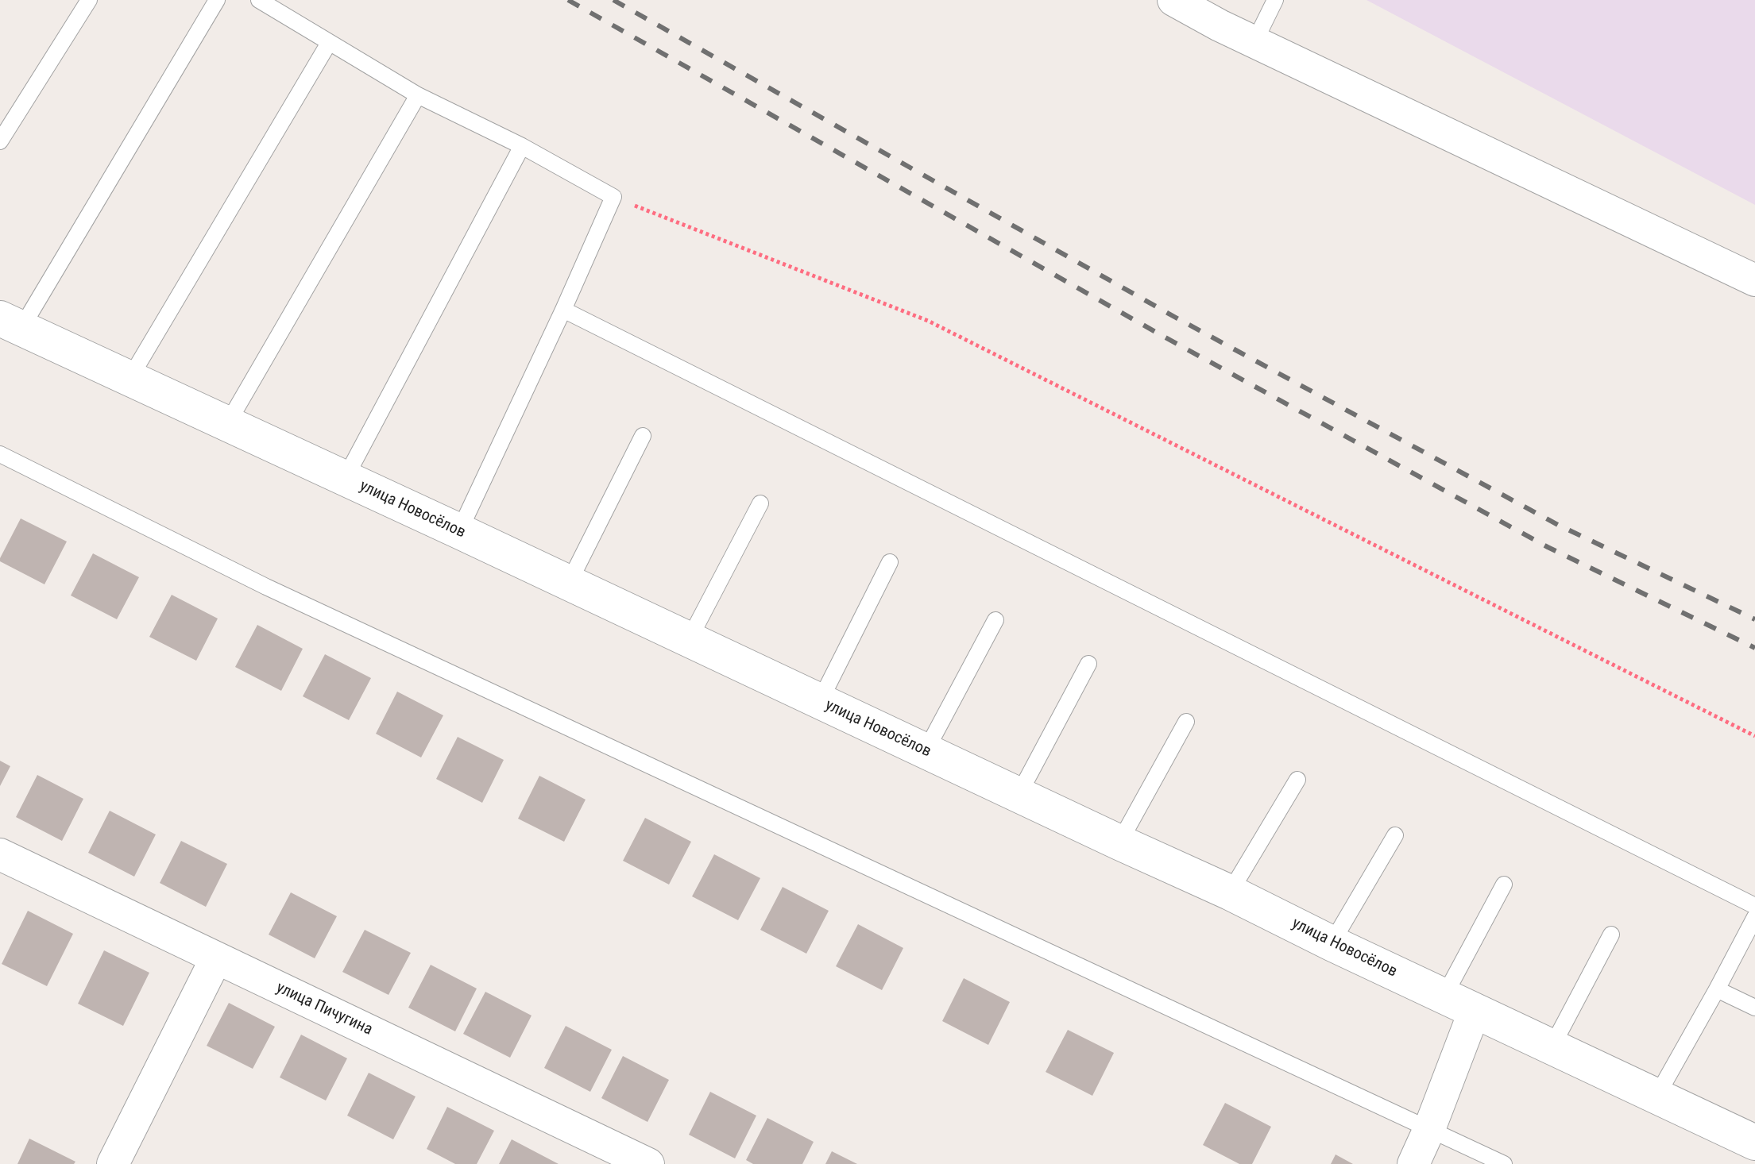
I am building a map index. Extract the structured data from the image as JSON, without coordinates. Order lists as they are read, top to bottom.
{
  "streets": {
    "street": ["улица Новосёлов", "улица Пичугина"]
  }
}
